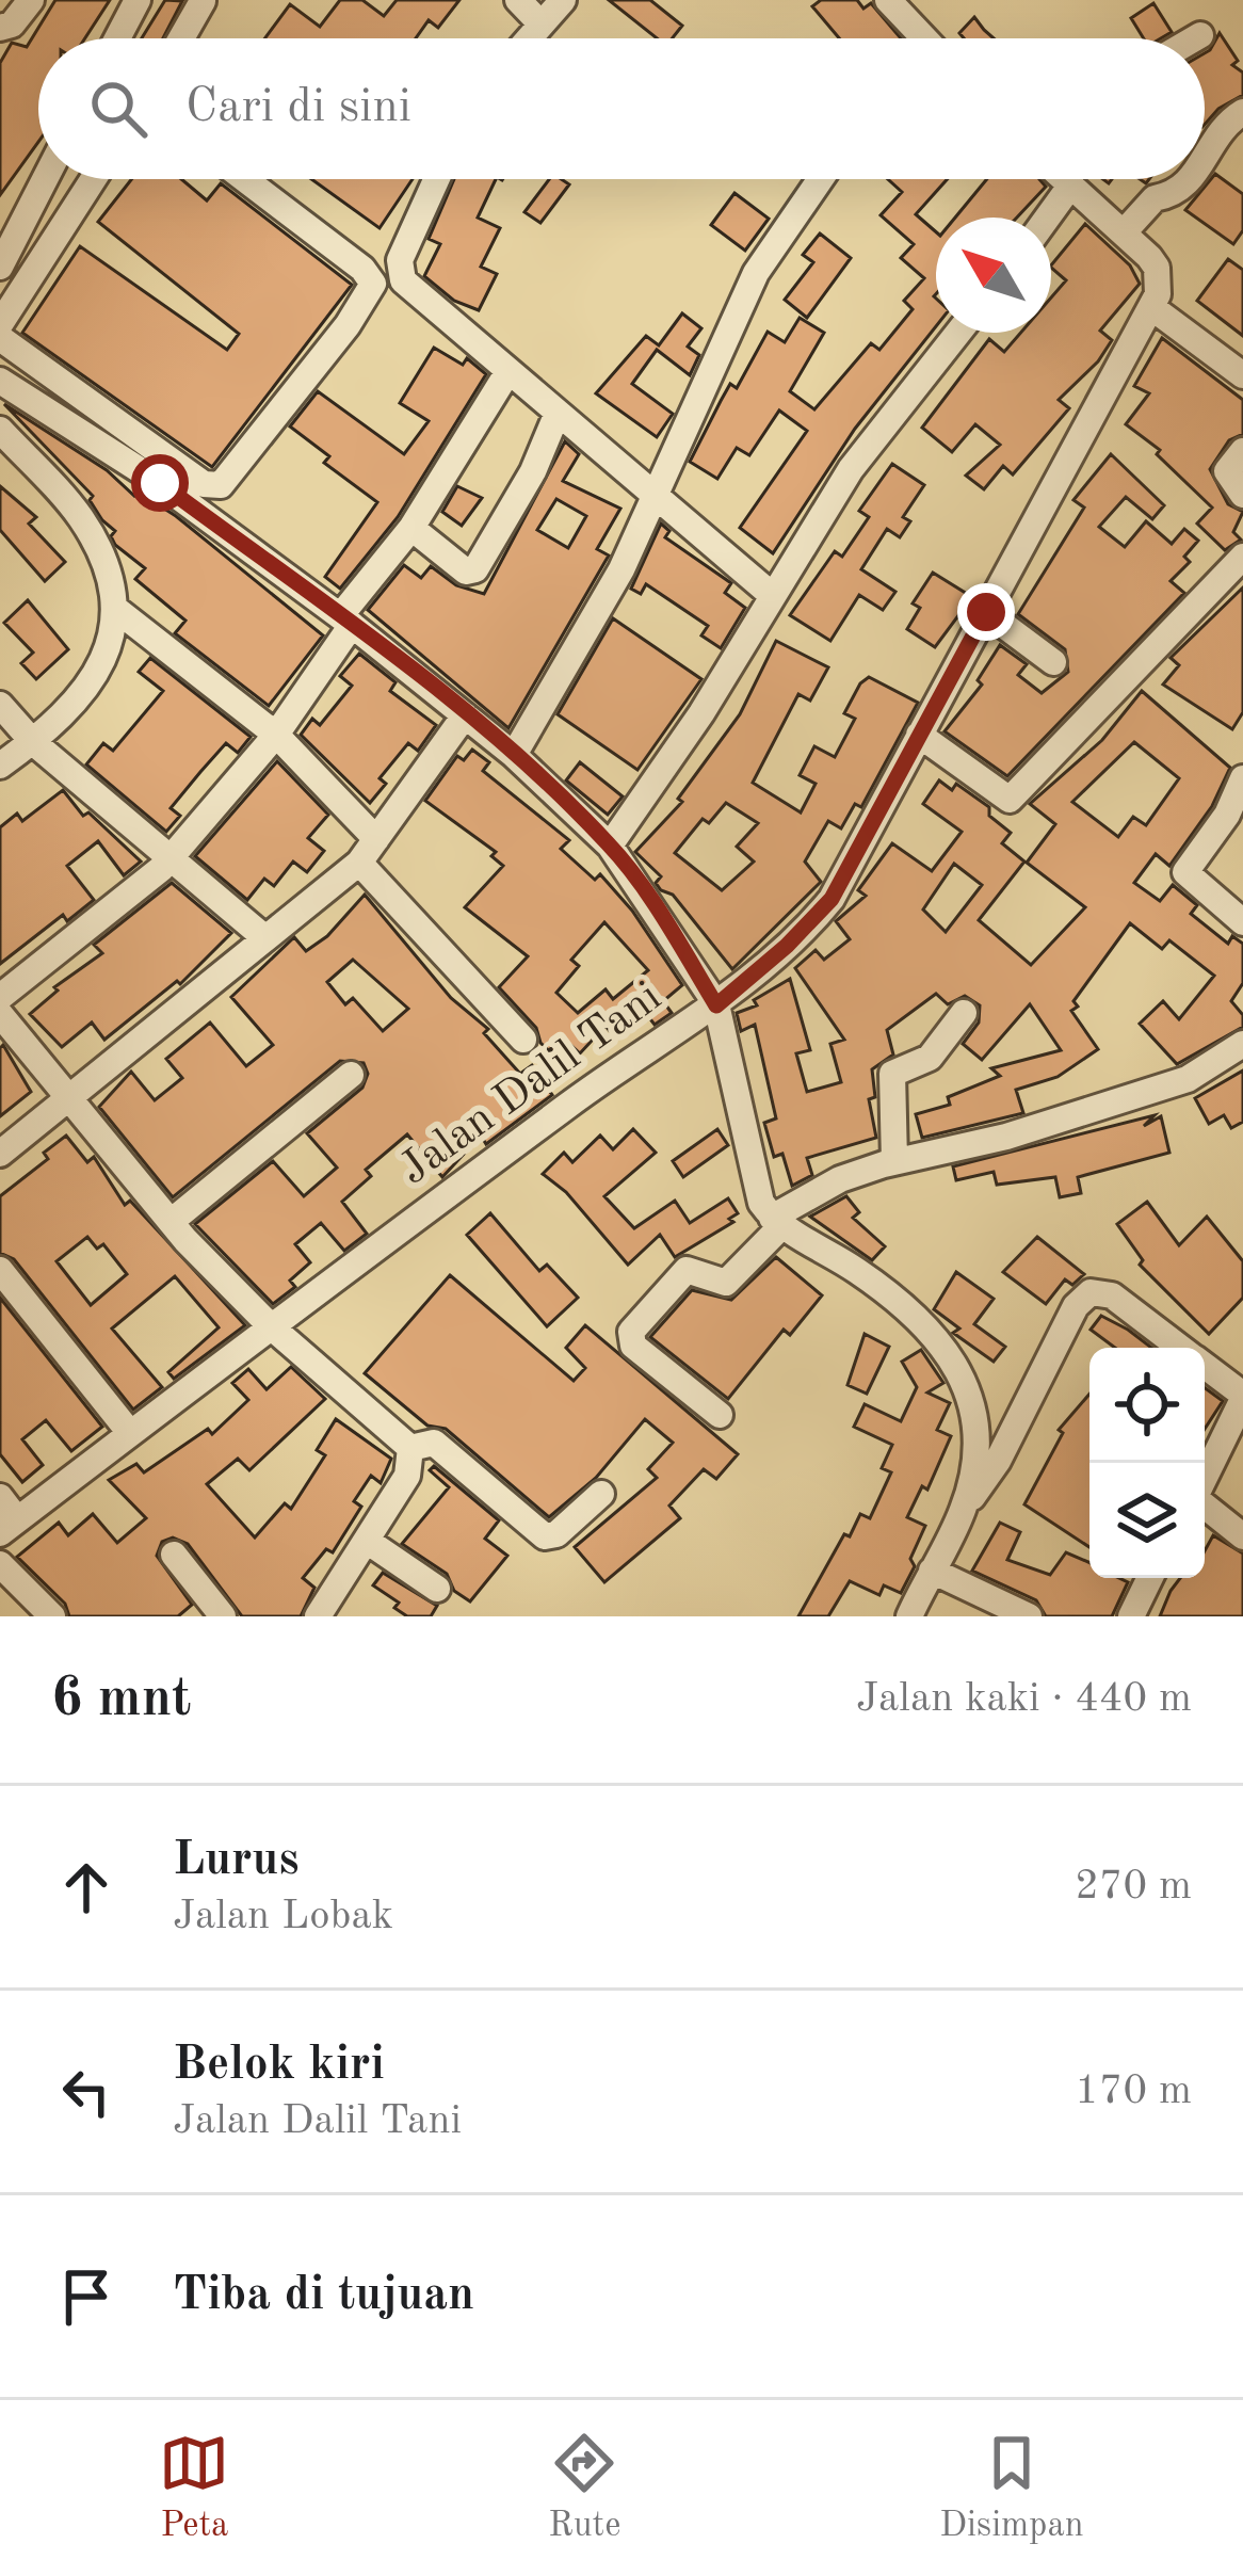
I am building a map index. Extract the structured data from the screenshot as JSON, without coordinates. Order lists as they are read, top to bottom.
{
  "streets": {
    "street": ["Jalan Dalil Tani"]
  },
  "north": "top left",
  "page": {
    "search": "Cari di sini",
    "heading": ["6 mnt", "Jalan kaki · 440 m"],
    "list": [
      ["Lurus", "Jalan Lobak", "270 m"],
      ["Belok kiri", "Jalan Dalil Tani", "170 m"],
      "Tiba di tujuan"
    ],
    "nav": ["Peta", "Rute", "Disimpan"]
  }
}
